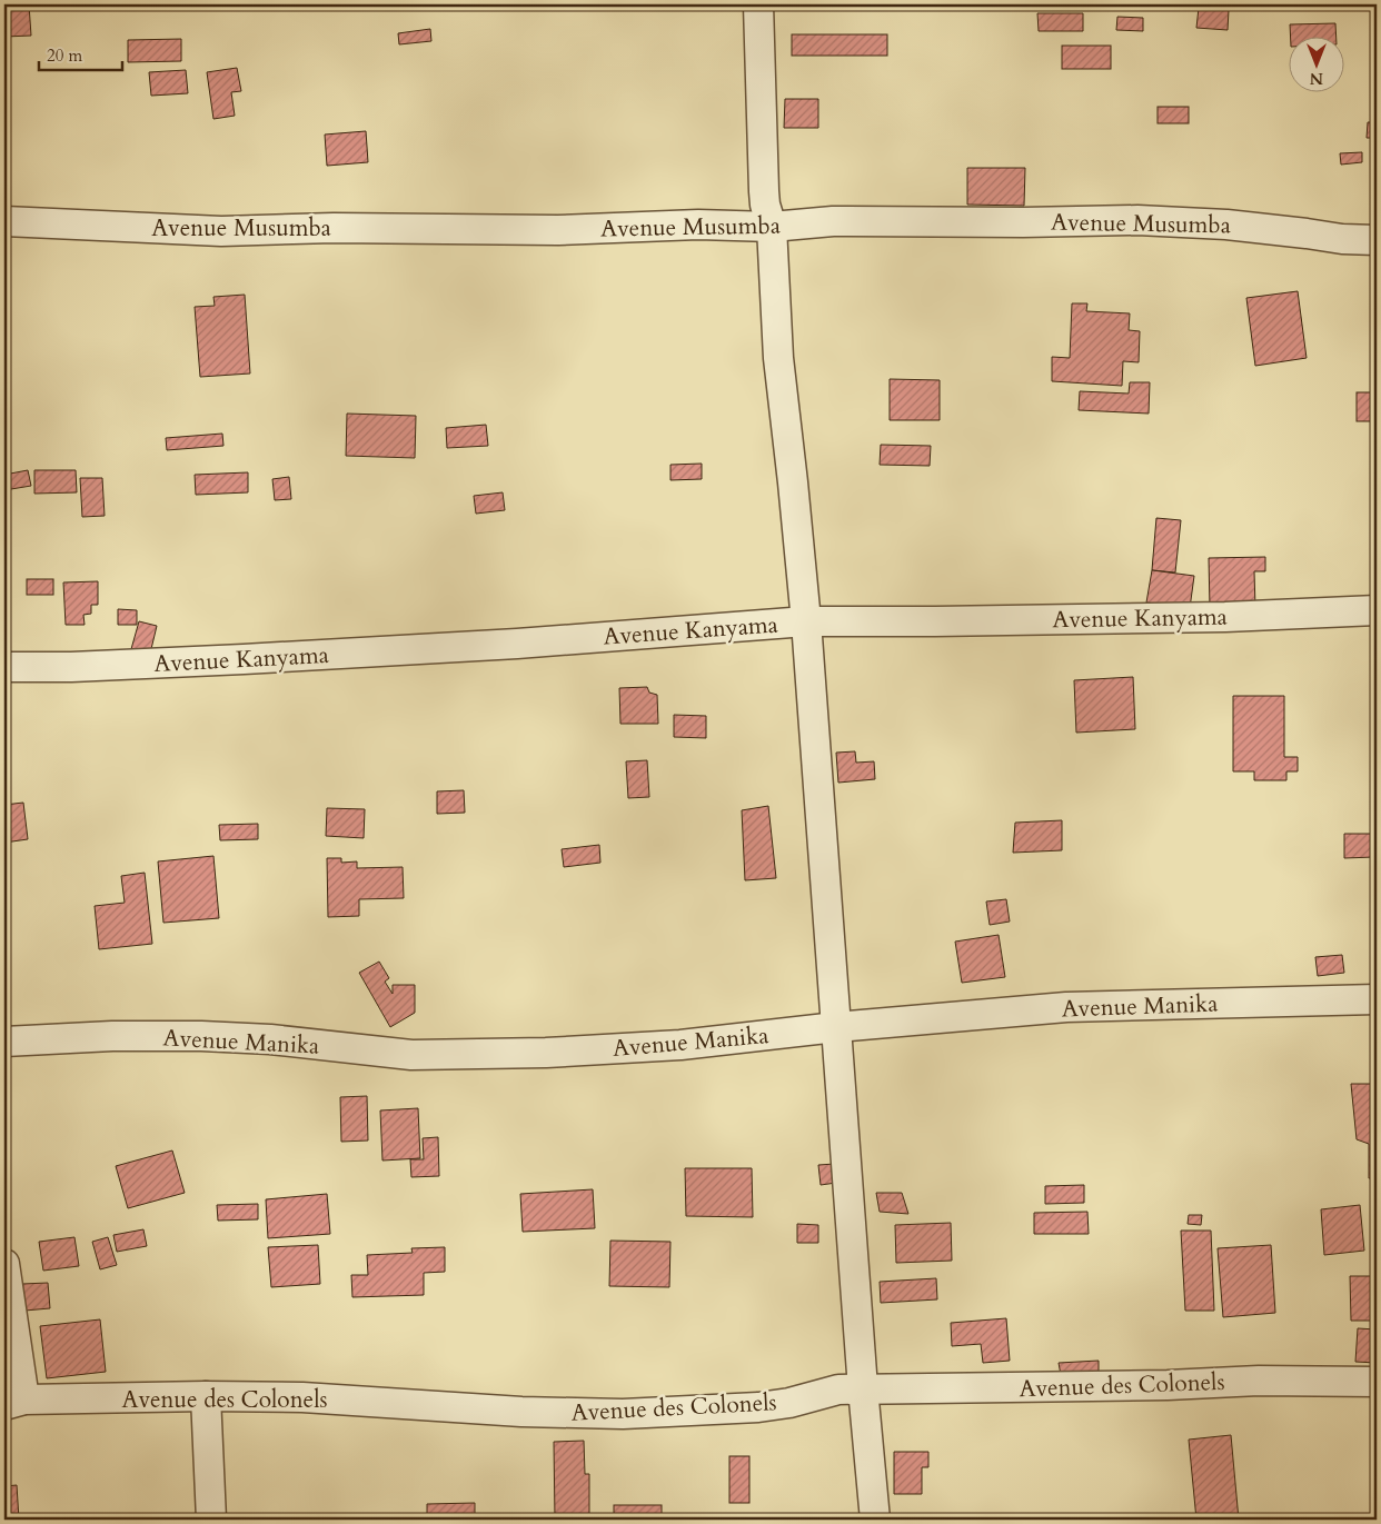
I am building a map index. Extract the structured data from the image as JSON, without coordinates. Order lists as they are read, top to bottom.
{
  "streets": {
    "street": [
      "Avenue Musumba",
      "Avenue Kanyama",
      "Avenue Manika",
      "Avenue des Colonels"
    ]
  },
  "scale_bar": "20 m",
  "north": "bottom"
}
